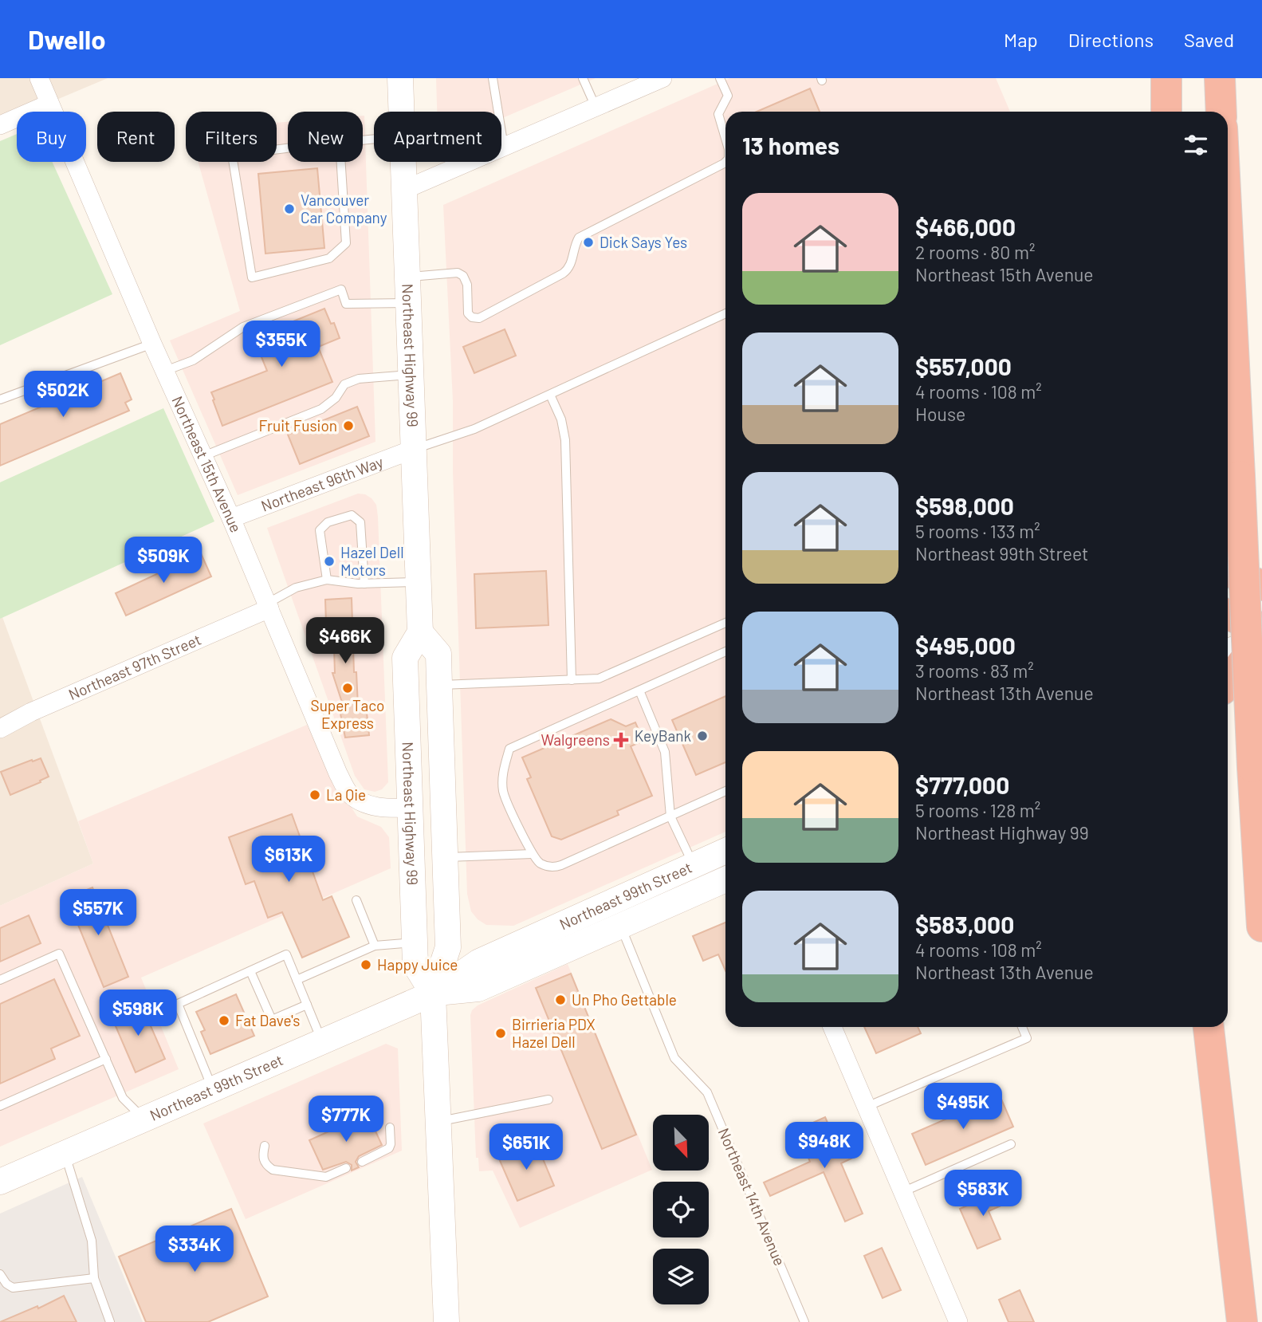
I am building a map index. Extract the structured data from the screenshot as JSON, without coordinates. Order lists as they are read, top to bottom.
{
  "streets": {
    "main road": ["Northeast Highway 99", "Northeast 99th Street"],
    "street": ["Northeast 15th Avenue", "Northeast 96th Way", "Northeast 97th Street"],
    "lane": ["Northeast 14th Avenue"]
  },
  "crossings": [
    ["Northeast Highway 99", "Northeast 15th Avenue"],
    ["Northeast Highway 99", "Northeast 96th Way"],
    ["Northeast Highway 99", "Northeast 99th Street"],
    ["Northeast 15th Avenue", "Northeast 96th Way"],
    ["Northeast 15th Avenue", "Northeast 97th Street"],
    ["Northeast 99th Street", "Northeast 14th Avenue"]
  ],
  "places": {
    "other": [
      "Vancouver Car Company",
      "Dick Says Yes",
      "Fruit Fusion",
      "Hazel Dell Motors",
      "Super Taco Express",
      "KeyBank",
      "La Qie",
      "Happy Juice",
      "Un Pho Gettable",
      "Fat Dave's",
      "Birrieria PDX Hazel Dell"
    ],
    "health": ["Walgreens"]
  },
  "north": "bottom right",
  "page": {
    "header": "Dwello",
    "nav": ["Map", "Directions", "Saved"],
    "chip": [
      "Buy",
      "Rent",
      "Filters",
      "New",
      "Apartment"
    ],
    "heading": "13 homes",
    "list": [
      {
        "name": "$466,000",
        "note": "2 rooms · 80 m² · Northeast 15th Avenue"
      },
      {
        "name": "$557,000",
        "note": "4 rooms · 108 m² · House"
      },
      {
        "name": "$598,000",
        "note": "5 rooms · 133 m² · Northeast 99th Street"
      },
      {
        "name": "$495,000",
        "note": "3 rooms · 83 m² · Northeast 13th Avenue"
      },
      {
        "name": "$777,000",
        "note": "5 rooms · 128 m² · Northeast Highway 99"
      },
      {
        "name": "$583,000",
        "note": "4 rooms · 108 m² · Northeast 13th Avenue"
      }
    ],
    "price": [
      "$355K",
      "$502K",
      "$509K",
      "$466K",
      "$613K",
      "$557K",
      "$598K",
      "$495K",
      "$777K",
      "$948K",
      "$651K",
      "$583K",
      "$334K"
    ]
  }
}
